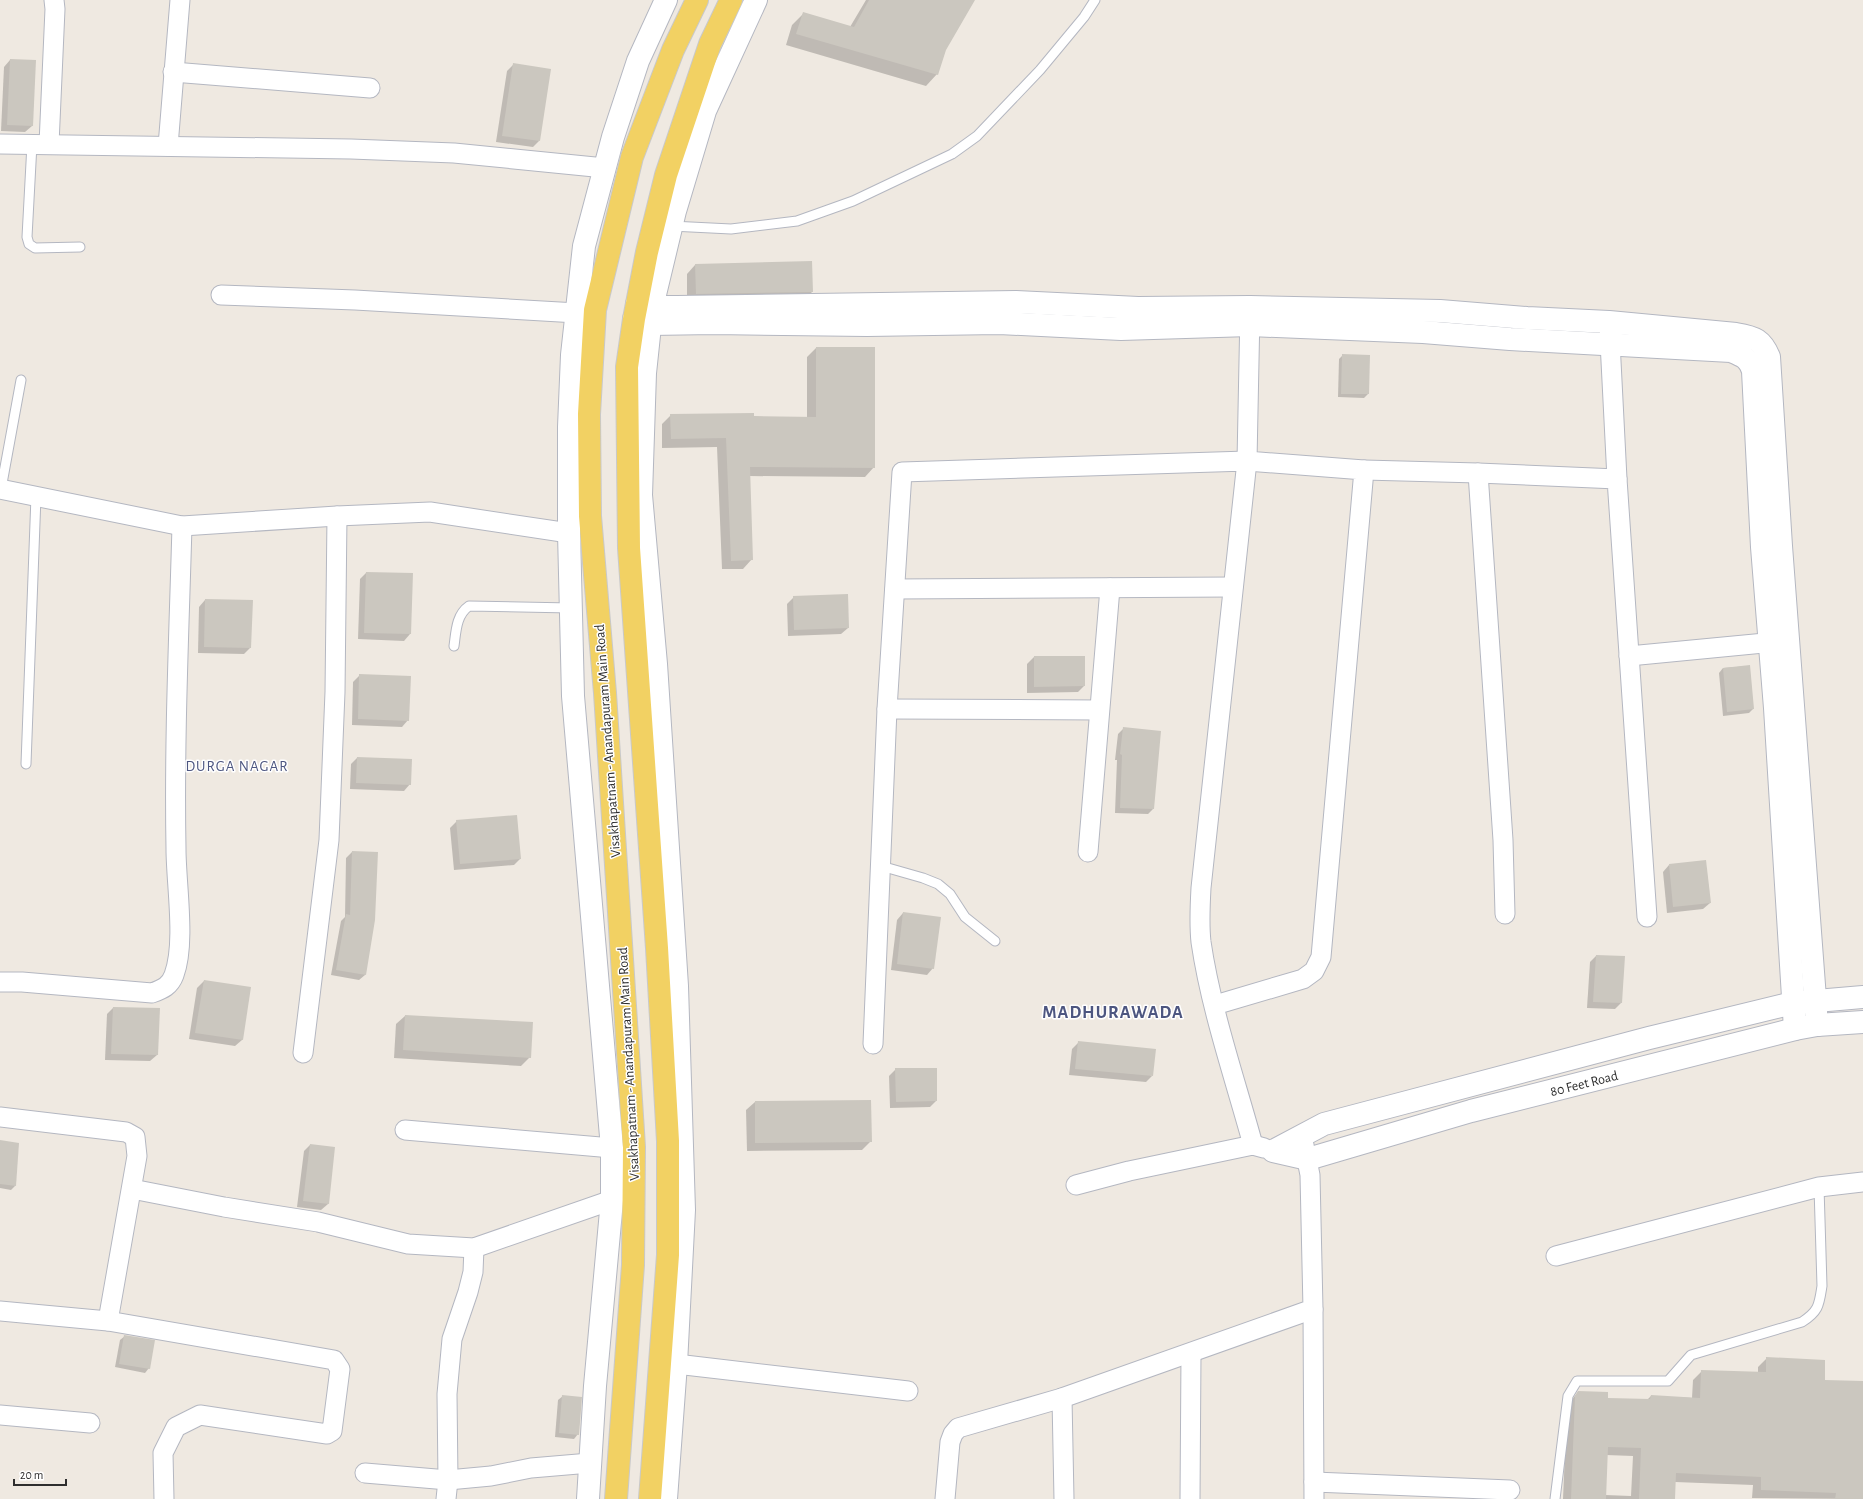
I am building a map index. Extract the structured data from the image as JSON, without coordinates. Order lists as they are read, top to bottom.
{
  "streets": {
    "main road": ["Visakhapatnam - Anandapuram Main Road"],
    "street": ["80 Feet Road"]
  },
  "districts": ["DURGA NAGAR", "MADHURAWADA"],
  "scale_bar": "20 m"
}
